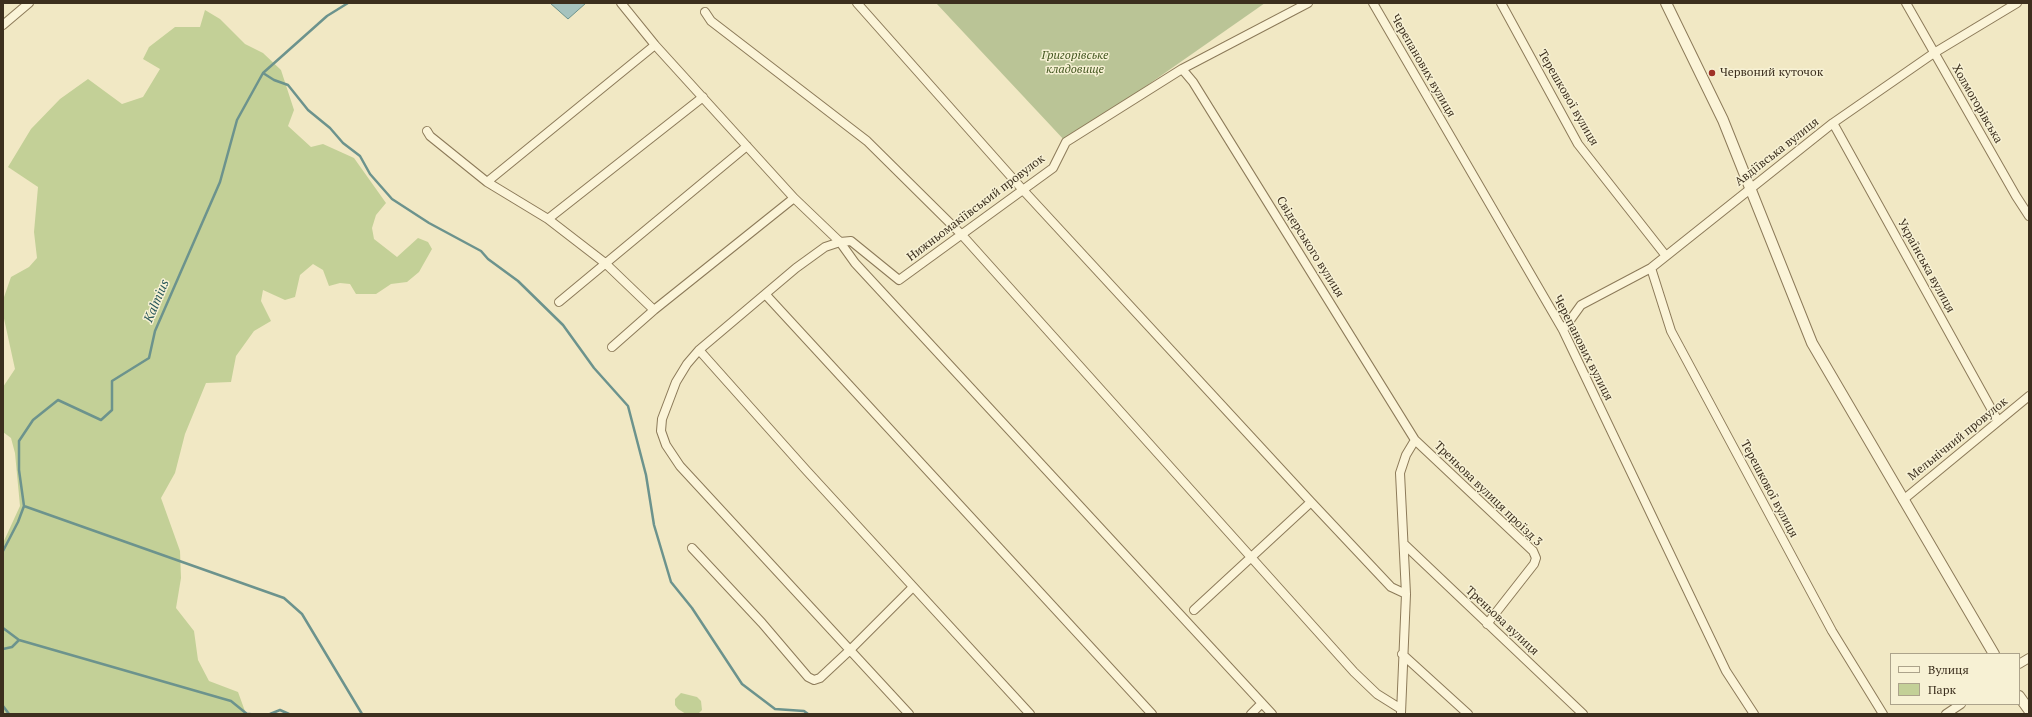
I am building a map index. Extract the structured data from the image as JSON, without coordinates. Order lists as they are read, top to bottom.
{
  "streets": {
    "street": [
      "Черепанових вулиця",
      "Терешкової вулиця",
      "Холмогорівська",
      "Авдіївська вулиця",
      "Нижньомакіївський провулок",
      "Свiдерського вулиця",
      "Українська вулиця",
      "Мельнiчний провулок",
      "Треньова вулиця проїзд 3",
      "Треньова вулиця"
    ]
  },
  "crossings": [
    ["Черепанових вулиця", "Авдіївська вулиця"],
    ["Терешкової вулиця", "Авдіївська вулиця"],
    ["Холмогорівська", "Авдіївська вулиця"],
    ["Авдіївська вулиця", "Українська вулиця"],
    ["Нижньомакіївський провулок", "Свiдерського вулиця"],
    ["Свiдерського вулиця", "Треньова вулиця проїзд 3"],
    ["Українська вулиця", "Мельнiчний провулок"],
    ["Треньова вулиця проїзд 3", "Треньова вулиця"]
  ],
  "water": ["Kalmius"],
  "parks": ["Григорівське кладовище"],
  "places": ["Червоний куточок"],
  "legend": ["Вулиця", "Парк"]
}
